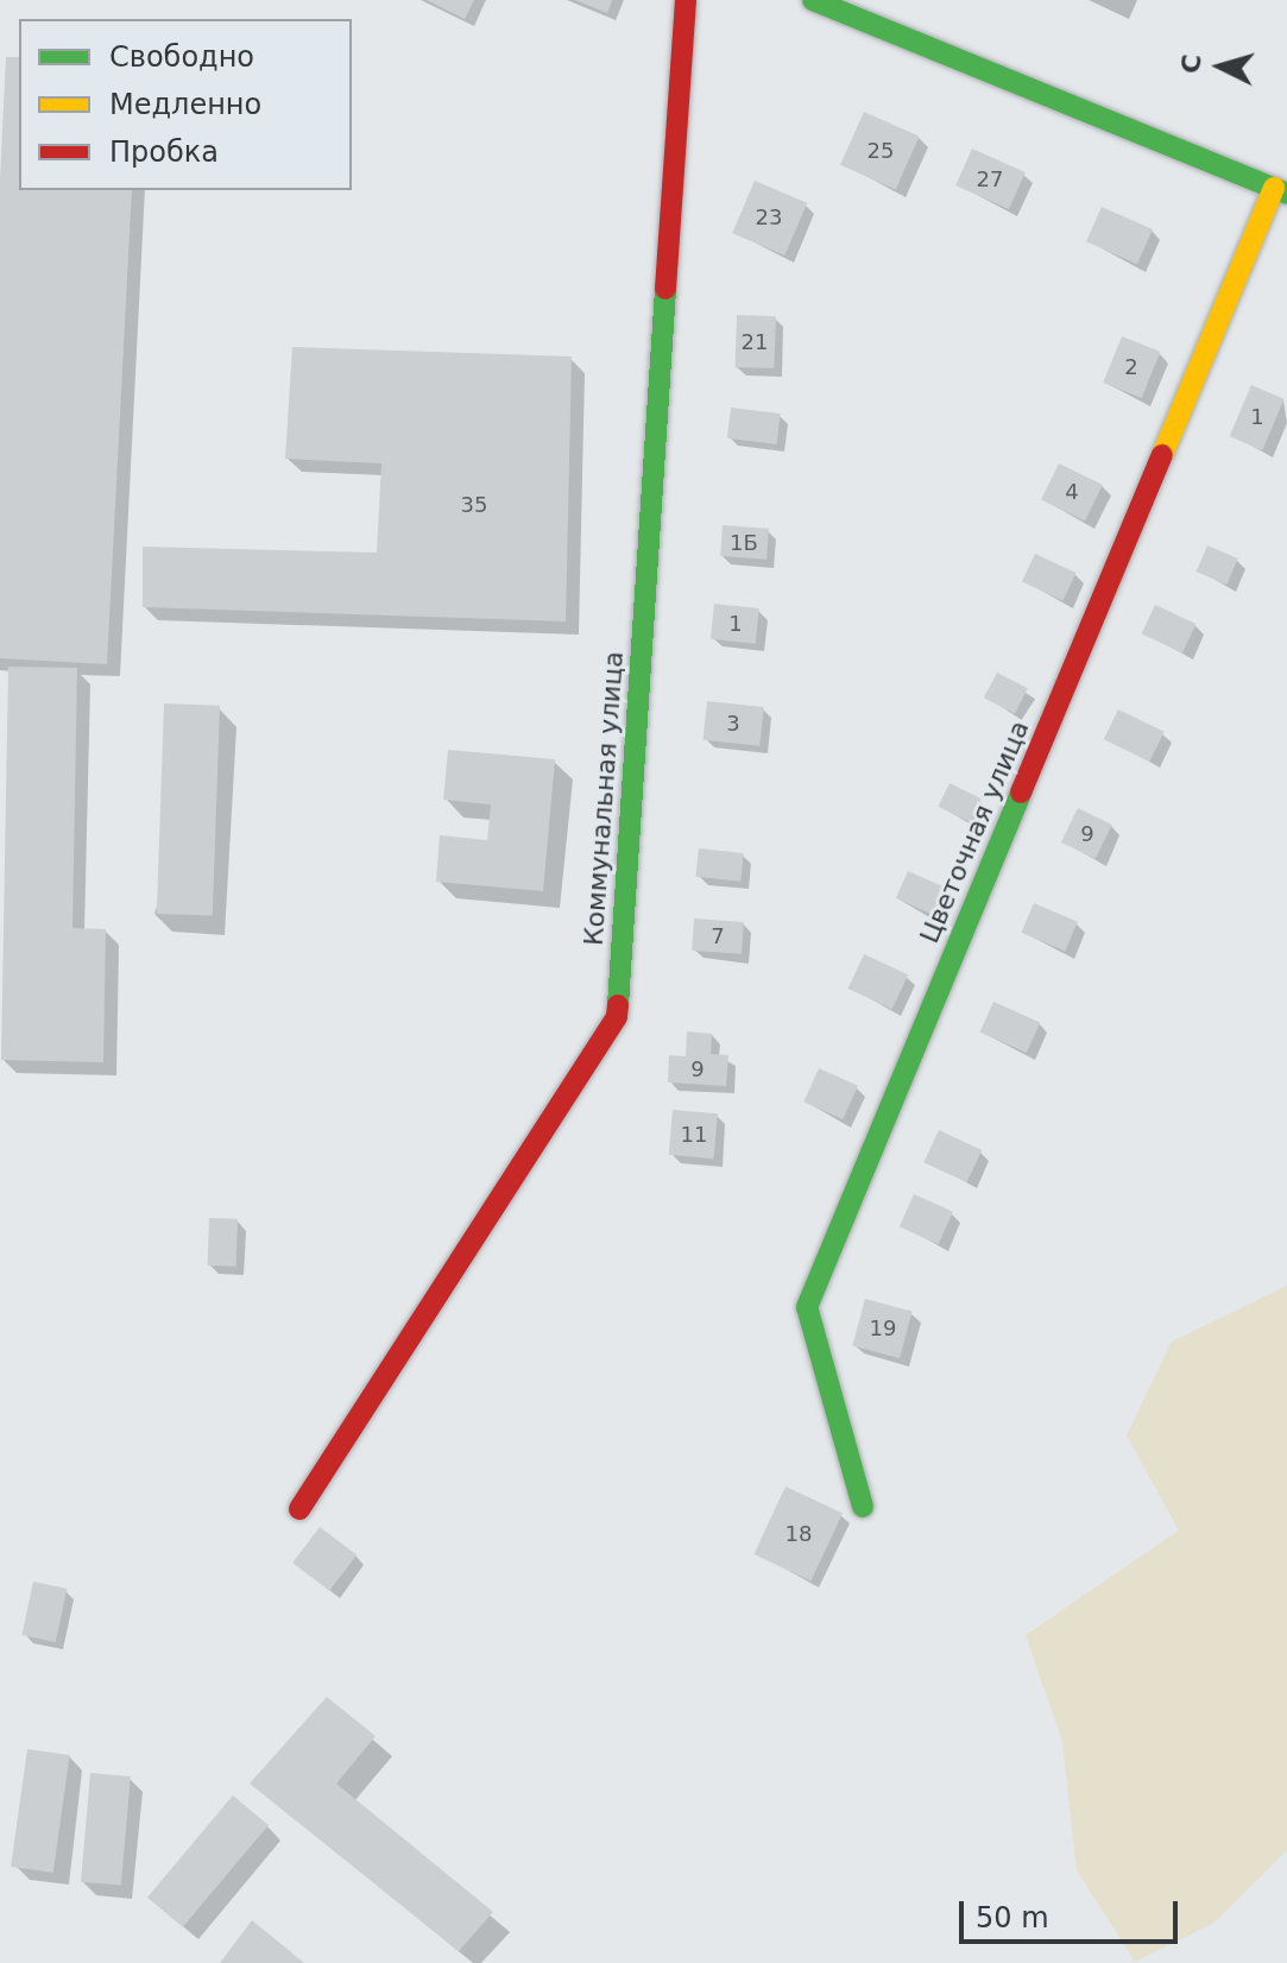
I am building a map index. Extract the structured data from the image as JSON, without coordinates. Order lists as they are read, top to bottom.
{
  "streets": {
    "street": ["Коммунальная улица", "Цветочная улица"]
  },
  "house_numbers": [
    "25",
    "27",
    "23",
    "21",
    "2",
    "1",
    "4",
    "35",
    "1Б",
    "1",
    "3",
    "9",
    "7",
    "9",
    "11",
    "19",
    "18"
  ],
  "legend": ["Свободно", "Медленно", "Пробка"],
  "scale_bar": "50 m",
  "north": "left"
}
